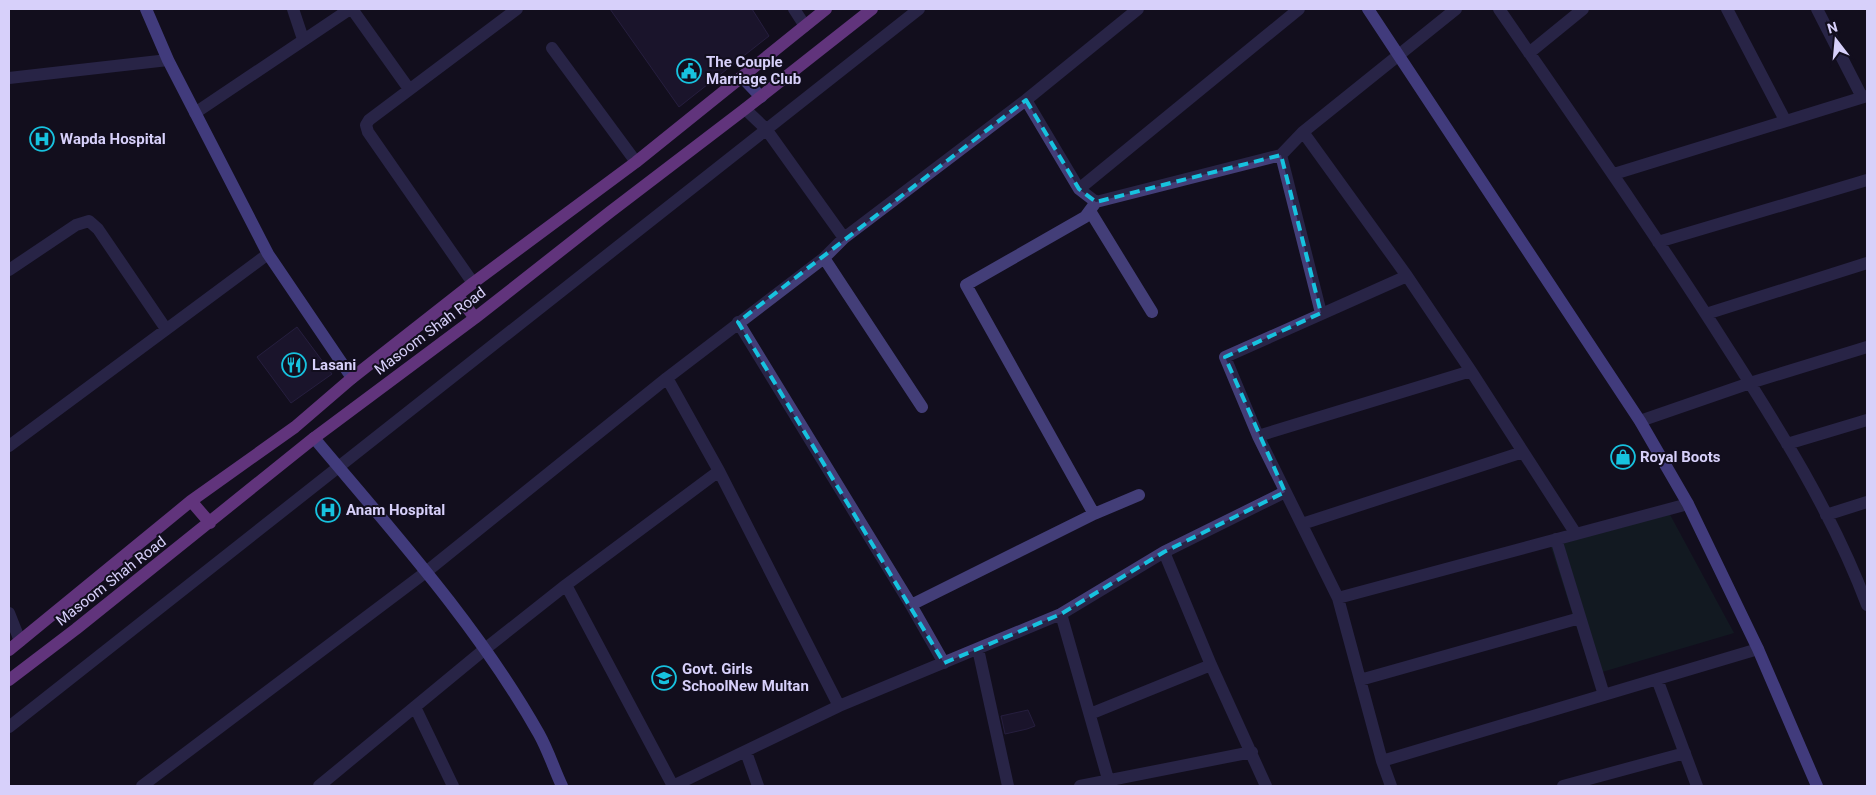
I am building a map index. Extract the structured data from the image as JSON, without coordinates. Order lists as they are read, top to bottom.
{
  "streets": {
    "main road": ["Masoom Shah Road"]
  },
  "places": {
    "public building": ["The Couple Marriage Club"],
    "hospital": ["Wapda Hospital", "Anam Hospital"],
    "restaurant": ["Lasani"],
    "shop": ["Royal Boots"],
    "school or university": ["Govt. Girls SchoolNew Multan"]
  },
  "north": "top"
}
